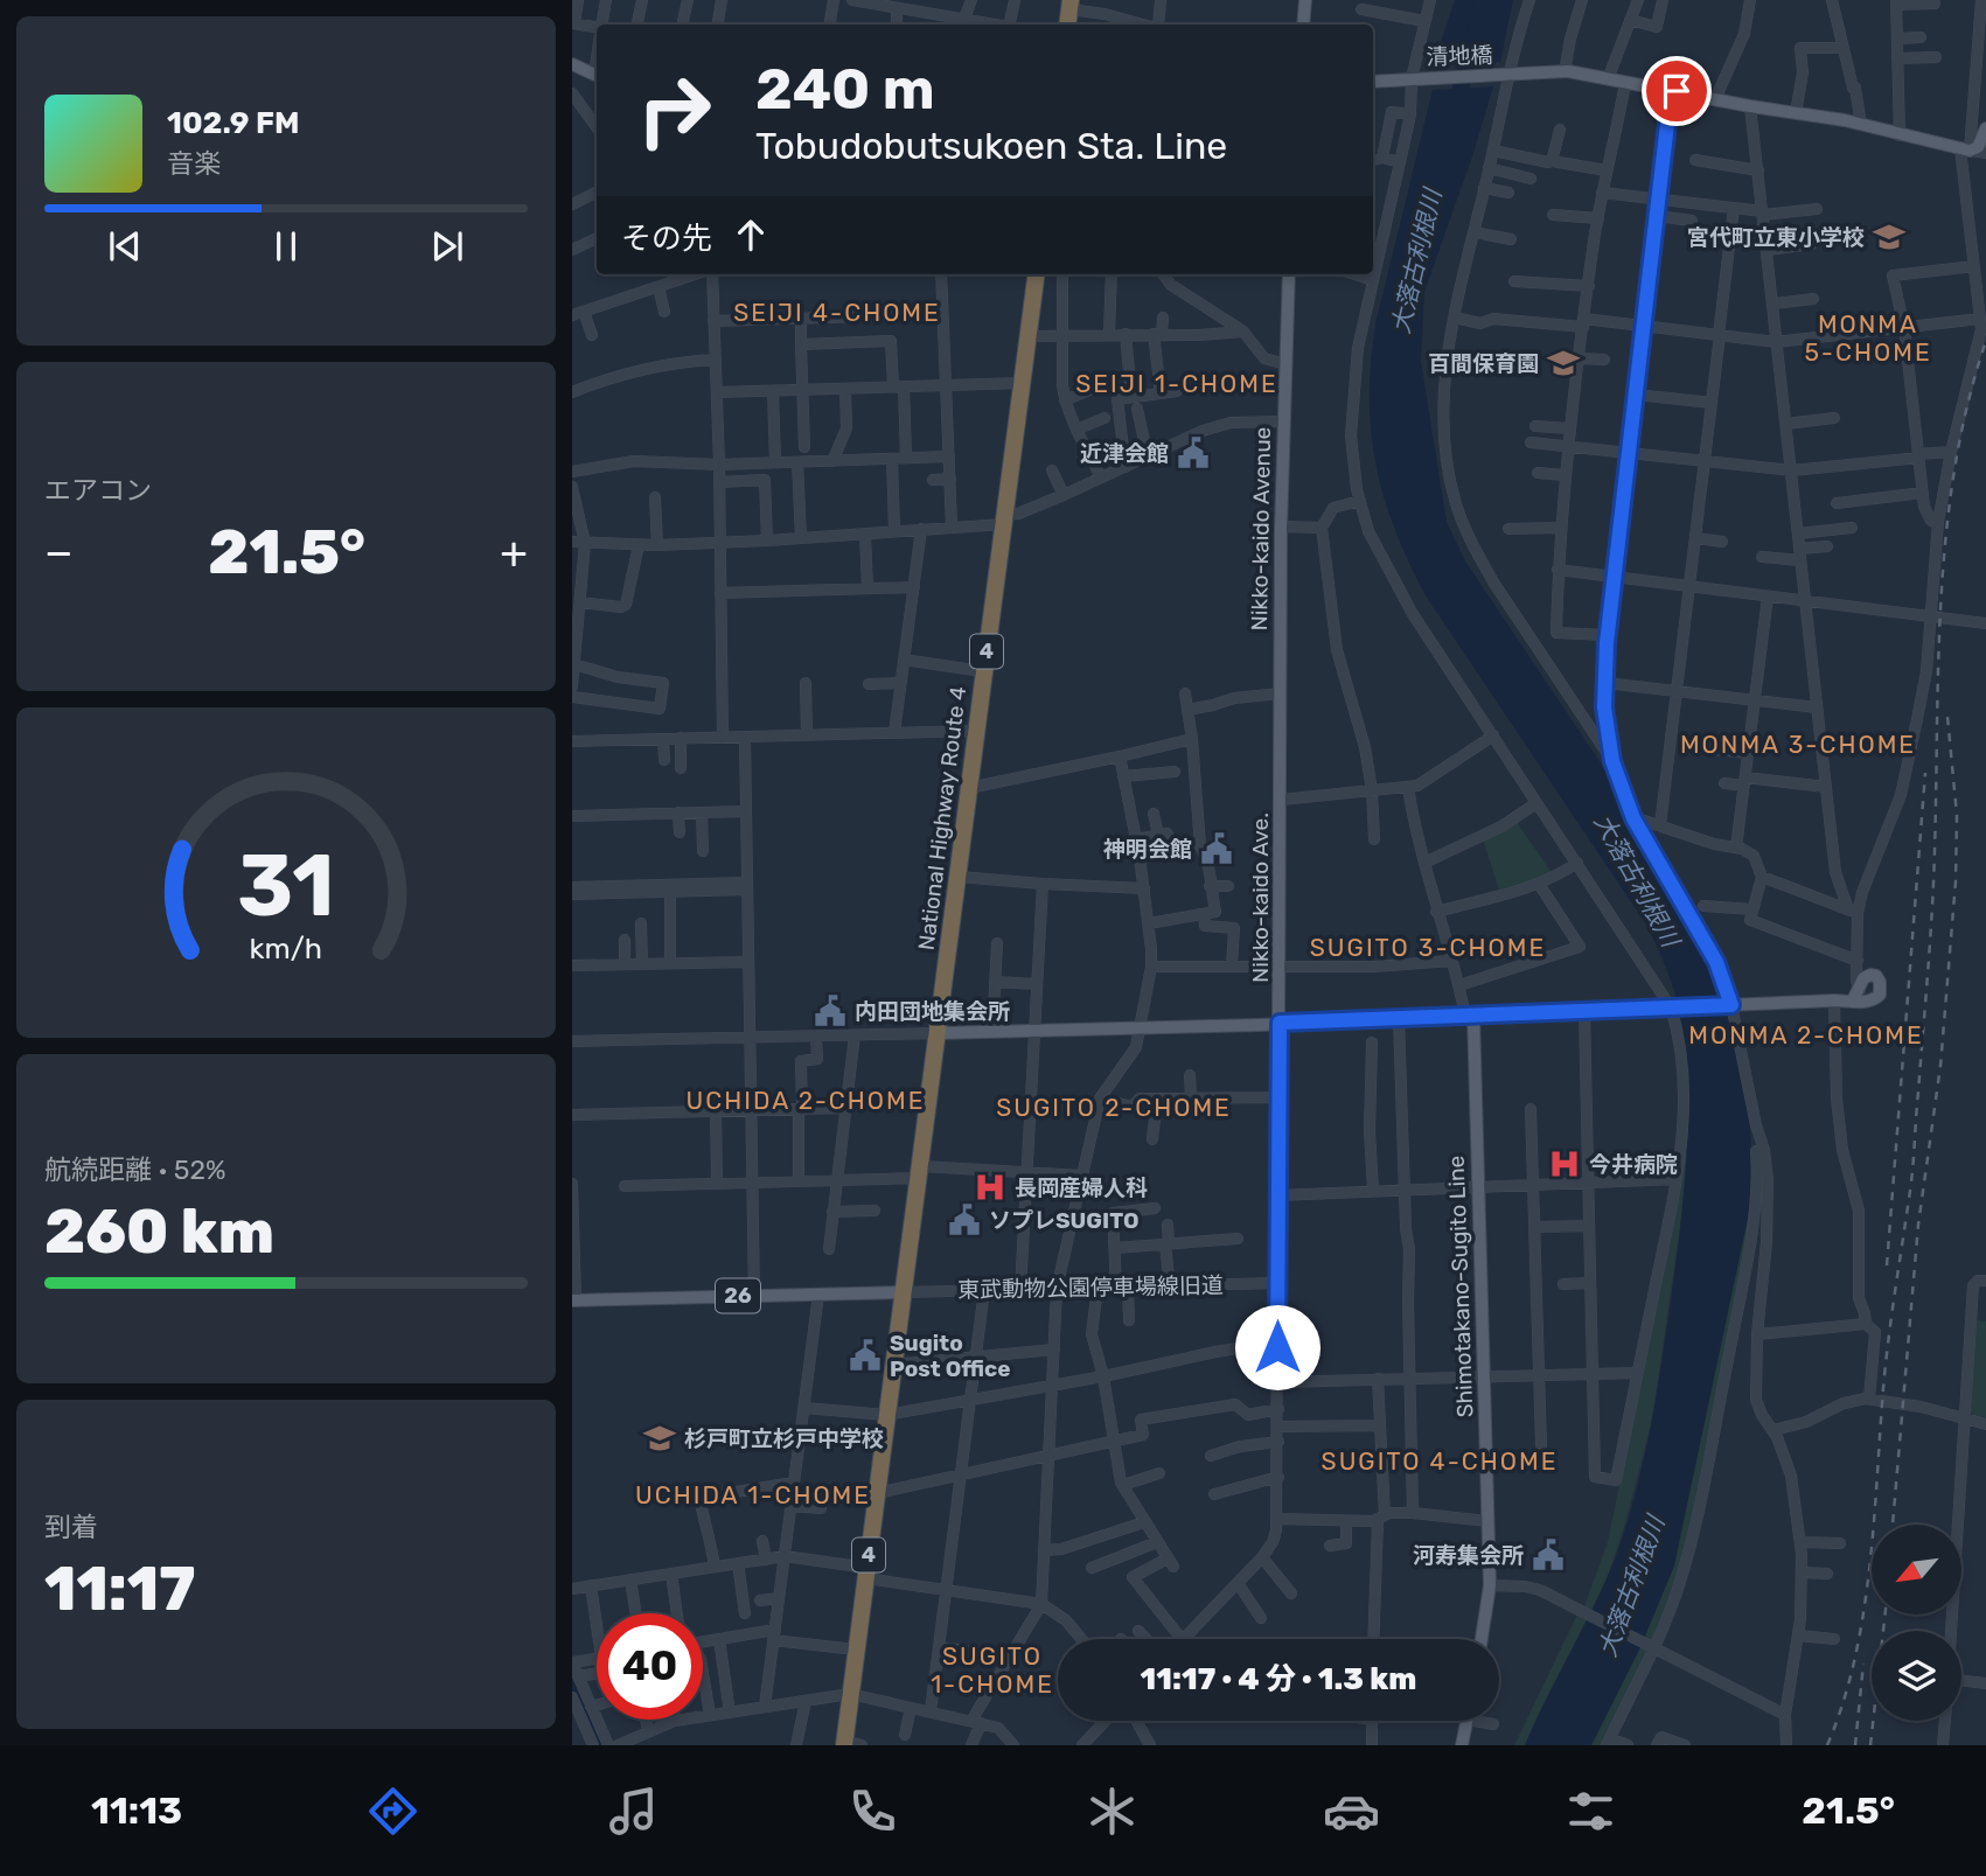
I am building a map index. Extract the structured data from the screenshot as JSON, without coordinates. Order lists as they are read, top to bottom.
{
  "streets": {
    "highway": ["4", "National Highway Route 4"],
    "main road": [
      "清地橋",
      "Nikko-kaido Avenue",
      "Nikko-kaido Ave.",
      "Shimotakano-Sugito Line",
      "26"
    ],
    "street": ["東武動物公園停車場線旧道"]
  },
  "crossings": [
    ["Nikko-kaido Avenue", "Nikko-kaido Ave."],
    ["4", "National Highway Route 4"],
    ["4", "東武動物公園停車場線旧道"],
    ["4", "26"],
    ["Nikko-kaido Ave.", "東武動物公園停車場線旧道"],
    ["東武動物公園停車場線旧道", "26"]
  ],
  "districts": [
    "SEIJI 4-CHOME",
    "MONMA 5-CHOME",
    "SEIJI 1-CHOME",
    "MONMA 3-CHOME",
    "SUGITO 3-CHOME",
    "MONMA 2-CHOME",
    "UCHIDA 2-CHOME",
    "SUGITO 2-CHOME",
    "SUGITO 4-CHOME",
    "UCHIDA 1-CHOME",
    "SUGITO 1-CHOME"
  ],
  "water": ["大落古利根川"],
  "places": {
    "school or university": ["宮代町立東小学校", "百間保育園", "杉戸町立杉戸中学校"],
    "public building": [
      "近津会館",
      "神明会館",
      "内田団地集会所",
      "ソプレSUGITO",
      "Sugito Post Office",
      "河寿集会所"
    ],
    "hospital": ["今井病院", "長岡産婦人科"]
  },
  "north": "bottom left",
  "page": {
    "turn": ["240 m", "Tobudobutsukoen Sta. Line"],
    "song": ["102.9 FM", "音楽"],
    "then": "その先",
    "tile": [
      "エアコン",
      ["航続距離 · 52%", "260 km"],
      ["到着", "11:17"]
    ],
    "heat": ["−", "21.5°", "+"],
    "limit": "40",
    "trip": "11:17 · 4 分 · 1.3 km",
    "tabs": ["11:13", "21.5°"],
    "gauge": ["31", "km/h"]
  }
}
